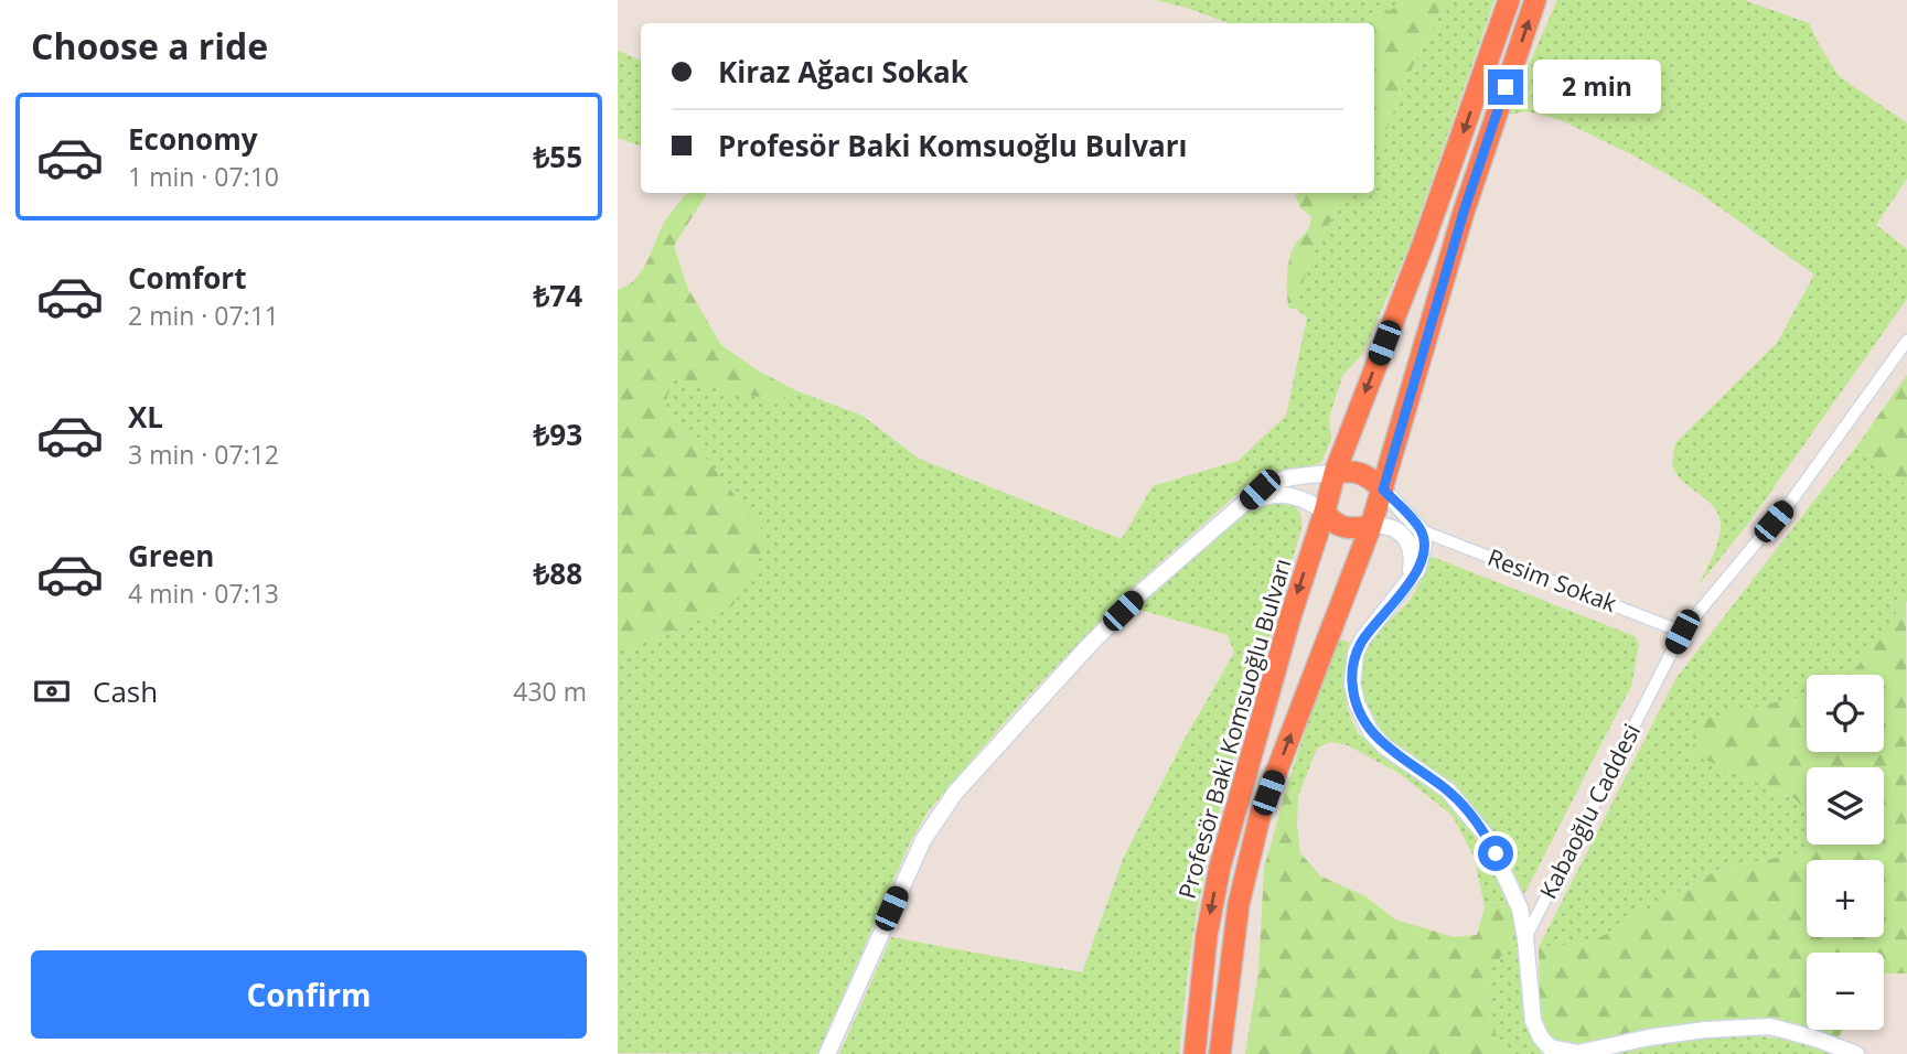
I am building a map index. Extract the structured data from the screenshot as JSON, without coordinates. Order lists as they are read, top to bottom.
{
  "streets": {
    "highway": ["Profesör Baki Komsuoğlu Bulvarı"],
    "street": ["Resim Sokak", "Kabaoğlu Caddesi"]
  },
  "crossings": [
    ["Resim Sokak", "Kabaoğlu Caddesi"]
  ],
  "page": {
    "heading": "Choose a ride",
    "banner": ["Kiraz Ağacı Sokak", "Profesör Baki Komsuoğlu Bulvarı"],
    "bubble": "2 min",
    "list": [
      {
        "name": "Economy",
        "note": "1 min · 07:10",
        "value": "₺55"
      },
      {
        "name": "Comfort",
        "note": "2 min · 07:11",
        "value": "₺74"
      },
      {
        "name": "XL",
        "note": "3 min · 07:12",
        "value": "₺93"
      },
      {
        "name": "Green",
        "note": "4 min · 07:13",
        "value": "₺88"
      }
    ],
    "pay": ["Cash", "430 m"],
    "map_buttons": ["+", "−"],
    "buttons": "Confirm"
  }
}
